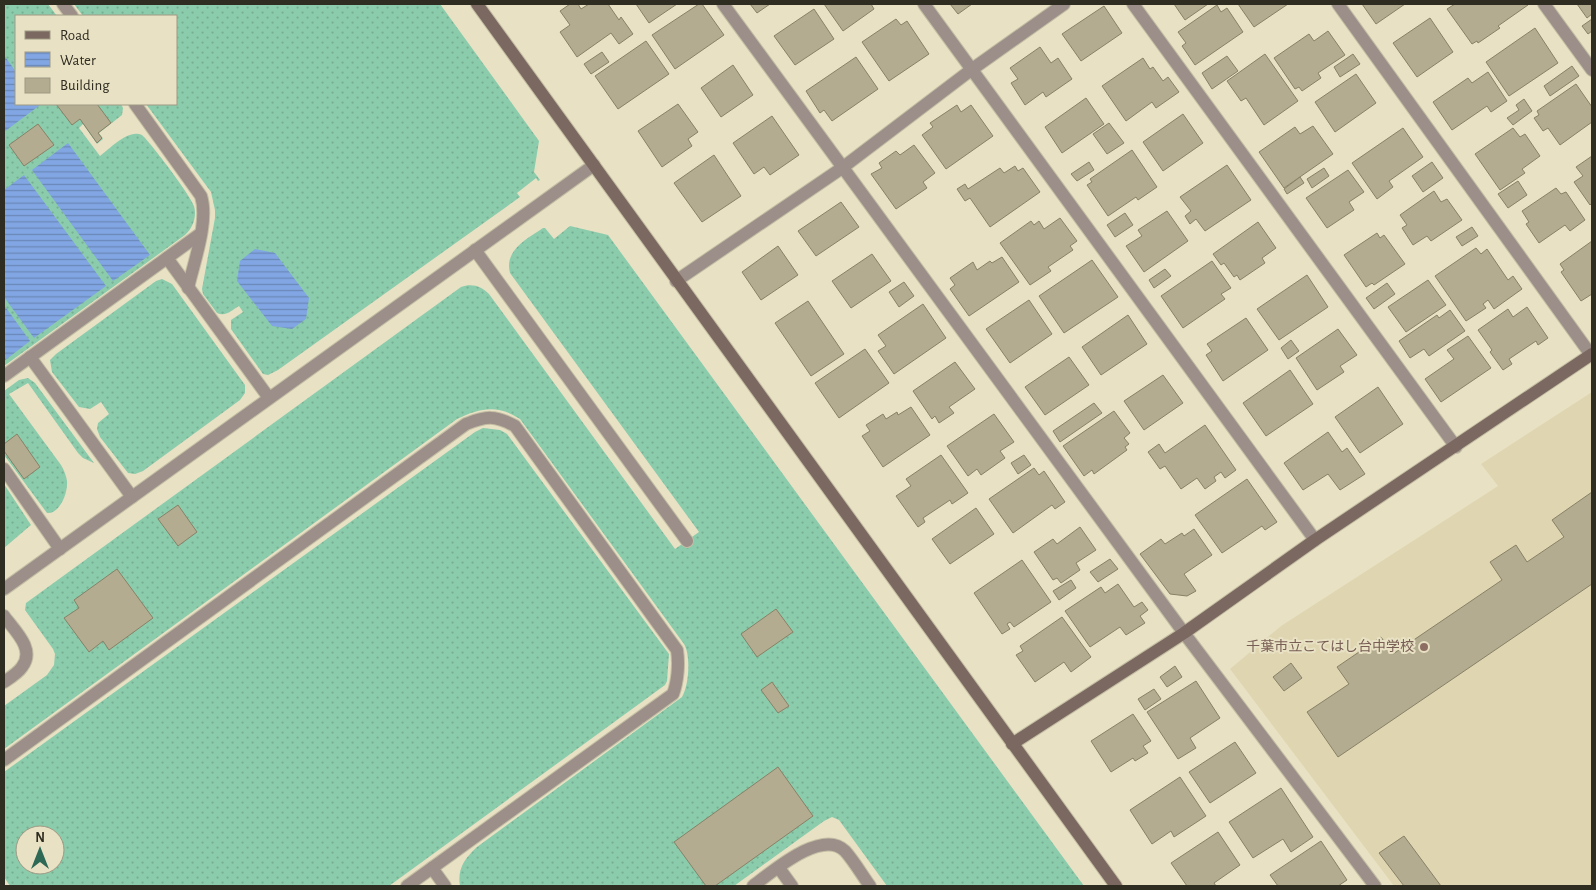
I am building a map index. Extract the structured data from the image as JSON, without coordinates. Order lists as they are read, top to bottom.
{
  "places": ["千葉市立こてはし台中学校"],
  "legend": ["Road", "Water", "Building"],
  "north": "top"
}
